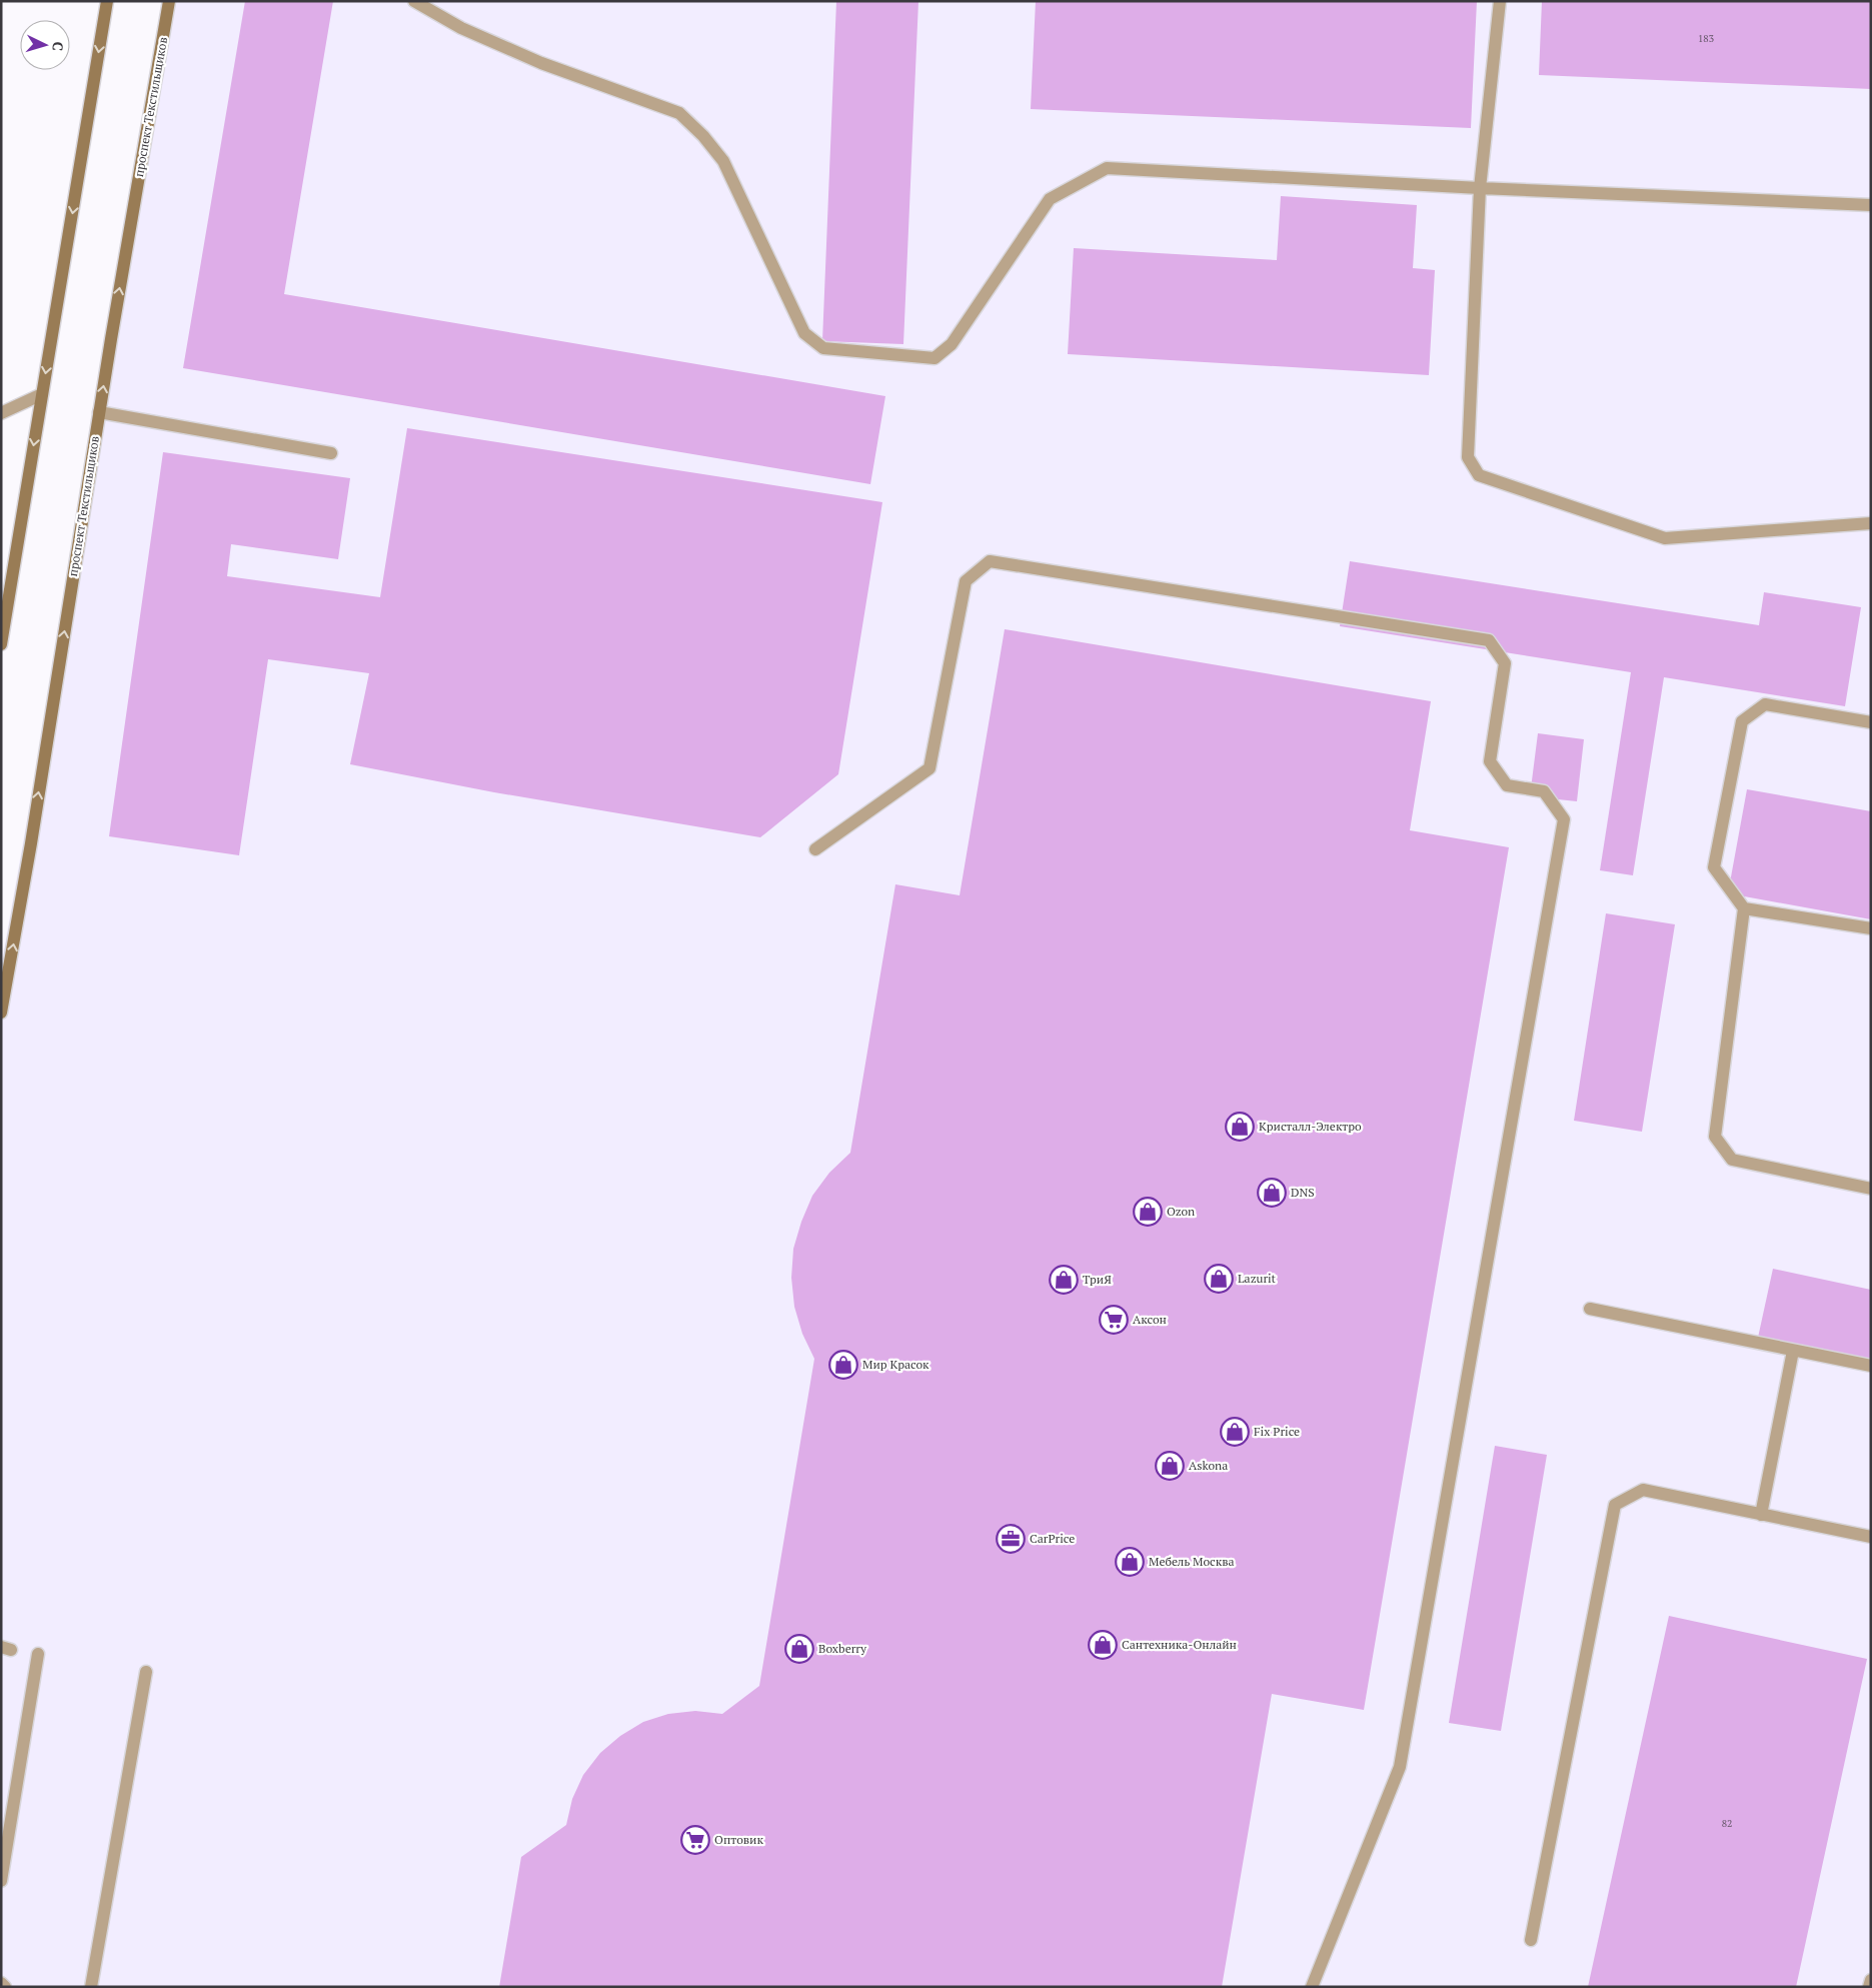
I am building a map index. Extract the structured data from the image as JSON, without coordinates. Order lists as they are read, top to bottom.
{
  "streets": {
    "main road": ["проспект Текстильщиков"]
  },
  "places": {
    "shop": [
      "Кристалл-Электро",
      "DNS",
      "Ozon",
      "Lazurit",
      "ТриЯ",
      "Мир Красок",
      "Fix Price",
      "Askona",
      "Мебель Москва",
      "Сантехника-Онлайн",
      "Boxberry"
    ],
    "supermarket": ["Аксон", "Оптовик"],
    "office": ["CarPrice"]
  },
  "house_numbers": ["183", "82"],
  "north": "right"
}
